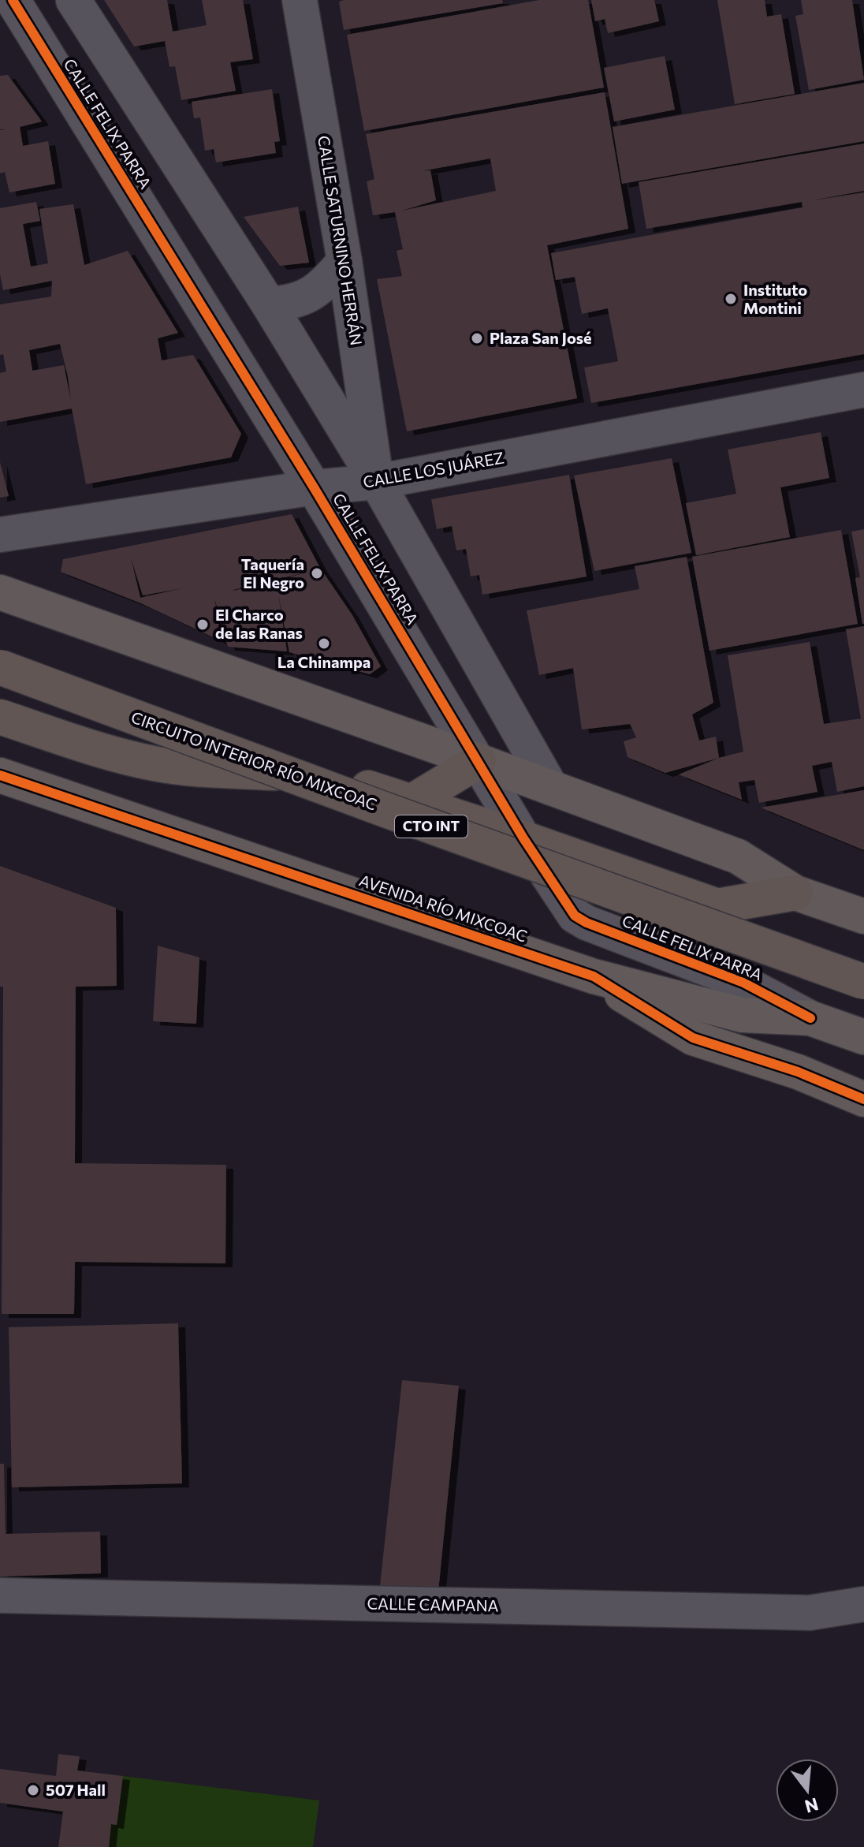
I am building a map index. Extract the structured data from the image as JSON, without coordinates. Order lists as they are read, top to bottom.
{
  "streets": {
    "highway": ["CIRCUITO INTERIOR RÍO MIXCOAC", "CTO INT"],
    "main road": ["AVENIDA RÍO MIXCOAC"],
    "street": [
      "CALLE FELIX PARRA",
      "CALLE SATURNINO HERRÁN",
      "CALLE LOS JUÁREZ",
      "CALLE CAMPANA"
    ]
  },
  "crossings": [
    ["CALLE FELIX PARRA", "CALLE LOS JUÁREZ"],
    ["CALLE FELIX PARRA", "AVENIDA RÍO MIXCOAC"],
    ["CALLE SATURNINO HERRÁN", "CALLE LOS JUÁREZ"]
  ],
  "places": [
    "Instituto Montini",
    "Plaza San José",
    "Taquería El Negro",
    "El Charco de las Ranas",
    "La Chinampa",
    "507 Hall"
  ],
  "north": "bottom"
}
